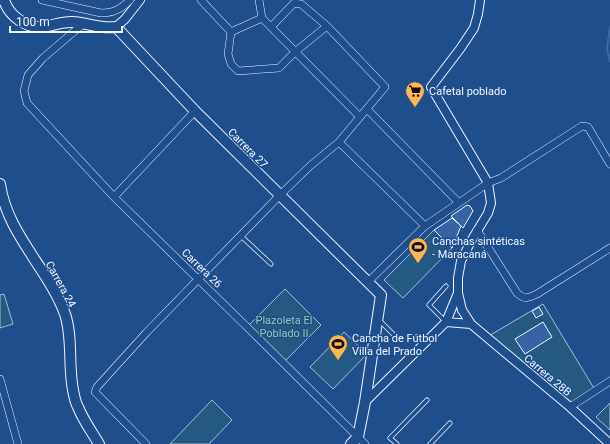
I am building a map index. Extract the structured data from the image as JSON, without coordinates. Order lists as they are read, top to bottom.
{
  "streets": {
    "main road": ["Carrera 27", "Carrera 24"],
    "street": ["Carrera 26", "Carrera 28B"]
  },
  "parks": ["Plazoleta El Poblado II"],
  "places": {
    "supermarket": ["Cafetal poblado"],
    "sports": ["Canchas sintéticas - Maracaná", "Cancha de Fútbol Villa del Prado"]
  },
  "scale_bar": "100 m"
}
